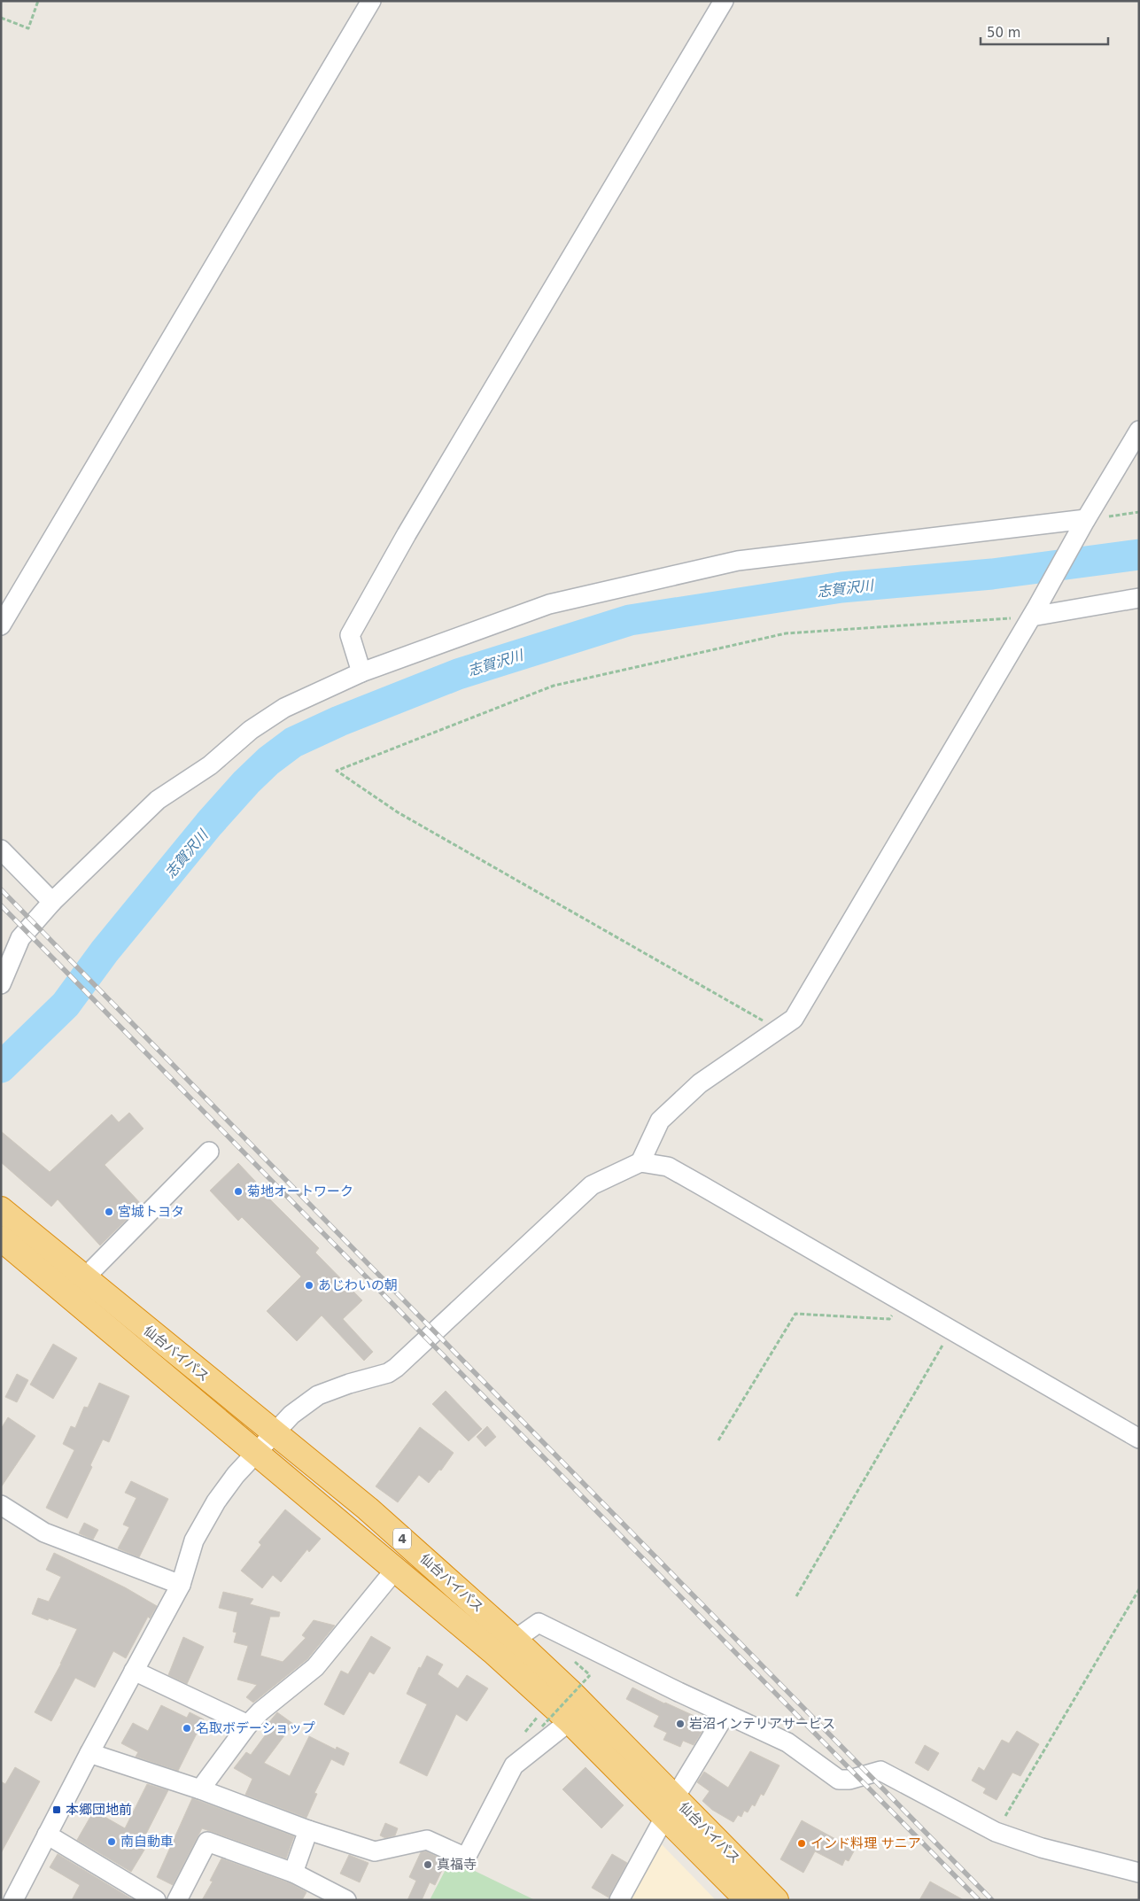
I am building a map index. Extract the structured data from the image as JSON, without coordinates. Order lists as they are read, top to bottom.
{
  "streets": {
    "highway": ["仙台バイパス", "4"]
  },
  "water": ["志賀沢川"],
  "places": {
    "other": [
      "菊地オートワーク",
      "宮城トヨタ",
      "あじわいの朝",
      "岩沼インテリアサービス",
      "名取ボデーショップ",
      "南自動車",
      "インド料理 サニア",
      "真福寺"
    ],
    "transit": ["本郷団地前"]
  },
  "scale_bar": "50 m"
}
